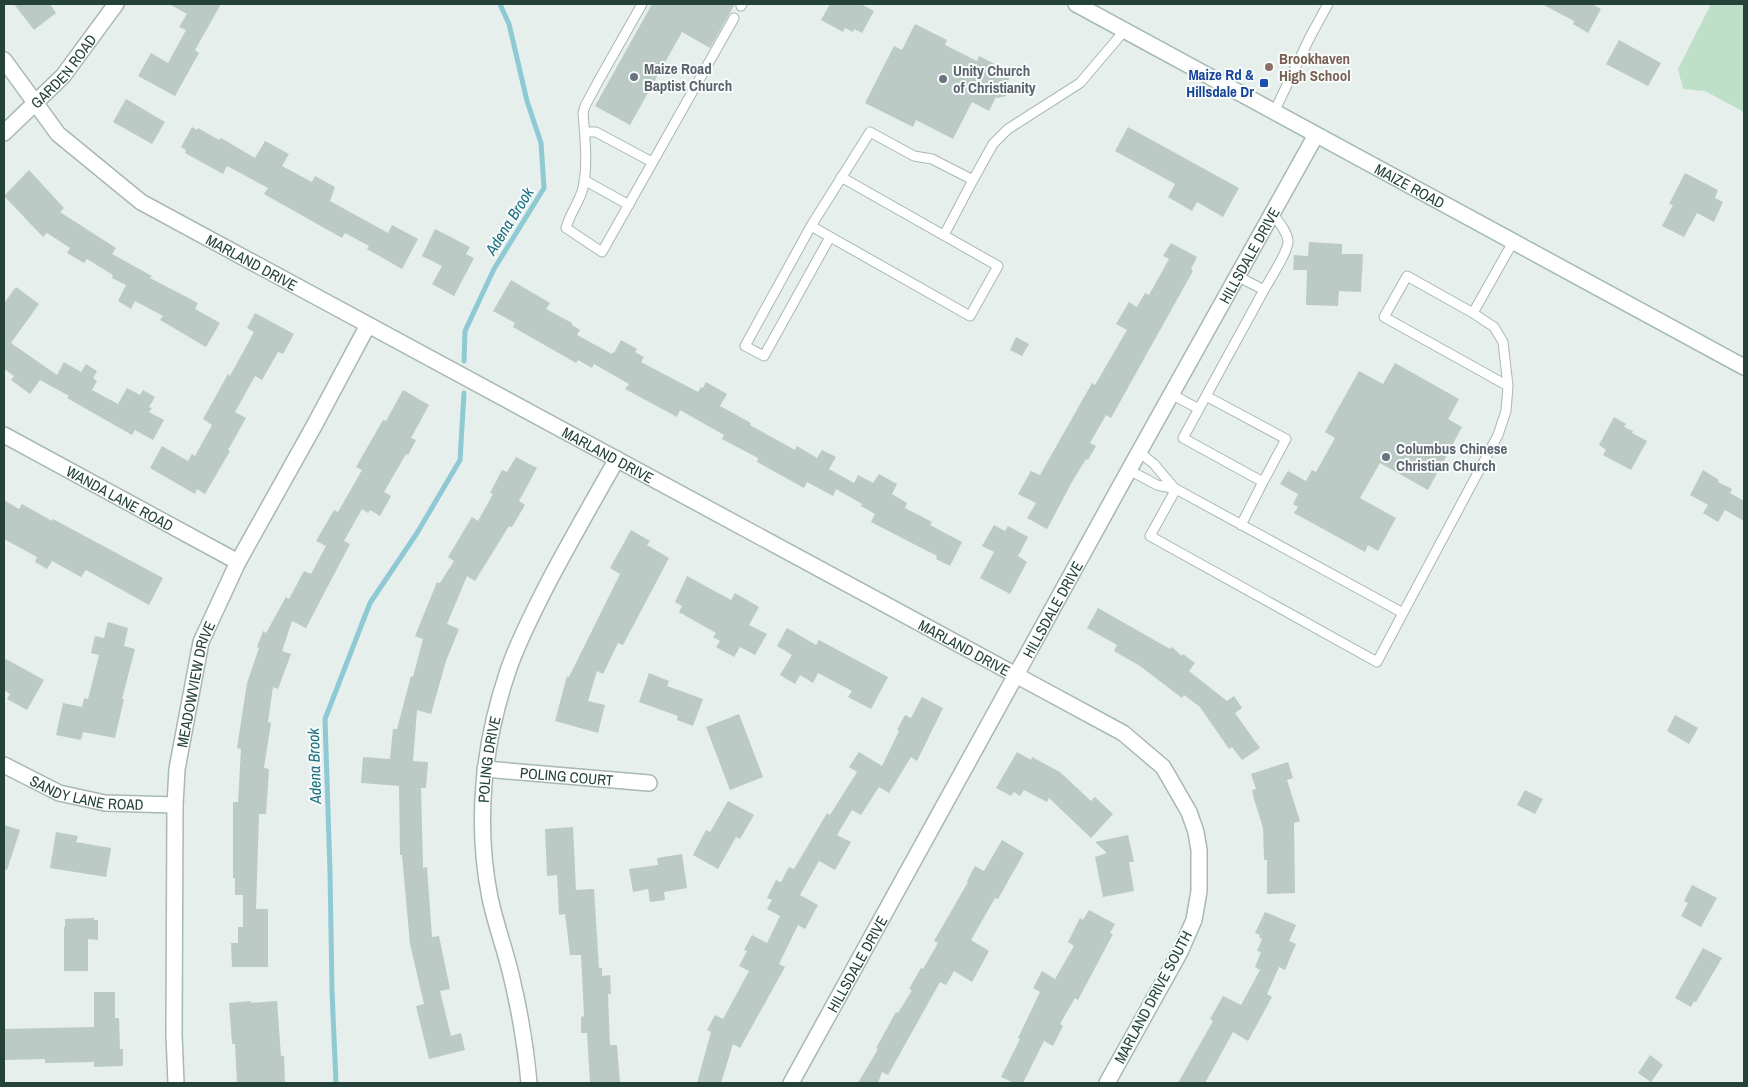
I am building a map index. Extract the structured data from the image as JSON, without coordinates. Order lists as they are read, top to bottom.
{
  "streets": {
    "street": [
      "GARDEN ROAD",
      "MAIZE ROAD",
      "HILLSDALE DRIVE",
      "MARLAND DRIVE",
      "WANDA LANE ROAD",
      "MEADOWVIEW DRIVE",
      "POLING DRIVE",
      "POLING COURT",
      "SANDY LANE ROAD",
      "MARLAND DRIVE SOUTH"
    ]
  },
  "crossings": [
    ["GARDEN ROAD", "MARLAND DRIVE"],
    ["MAIZE ROAD", "HILLSDALE DRIVE"],
    ["HILLSDALE DRIVE", "MARLAND DRIVE"],
    ["MARLAND DRIVE", "MEADOWVIEW DRIVE"],
    ["MARLAND DRIVE", "POLING DRIVE"],
    ["MARLAND DRIVE", "MARLAND DRIVE SOUTH"],
    ["WANDA LANE ROAD", "MEADOWVIEW DRIVE"],
    ["MEADOWVIEW DRIVE", "SANDY LANE ROAD"],
    ["POLING DRIVE", "POLING COURT"]
  ],
  "water": ["Adena Brook"],
  "places": {
    "other": [
      "Brookhaven High School",
      "Maize Road Baptist Church",
      "Unity Church of Christianity",
      "Columbus Chinese Christian Church"
    ],
    "transit": ["Maize Rd & Hillsdale Dr"]
  }
}
